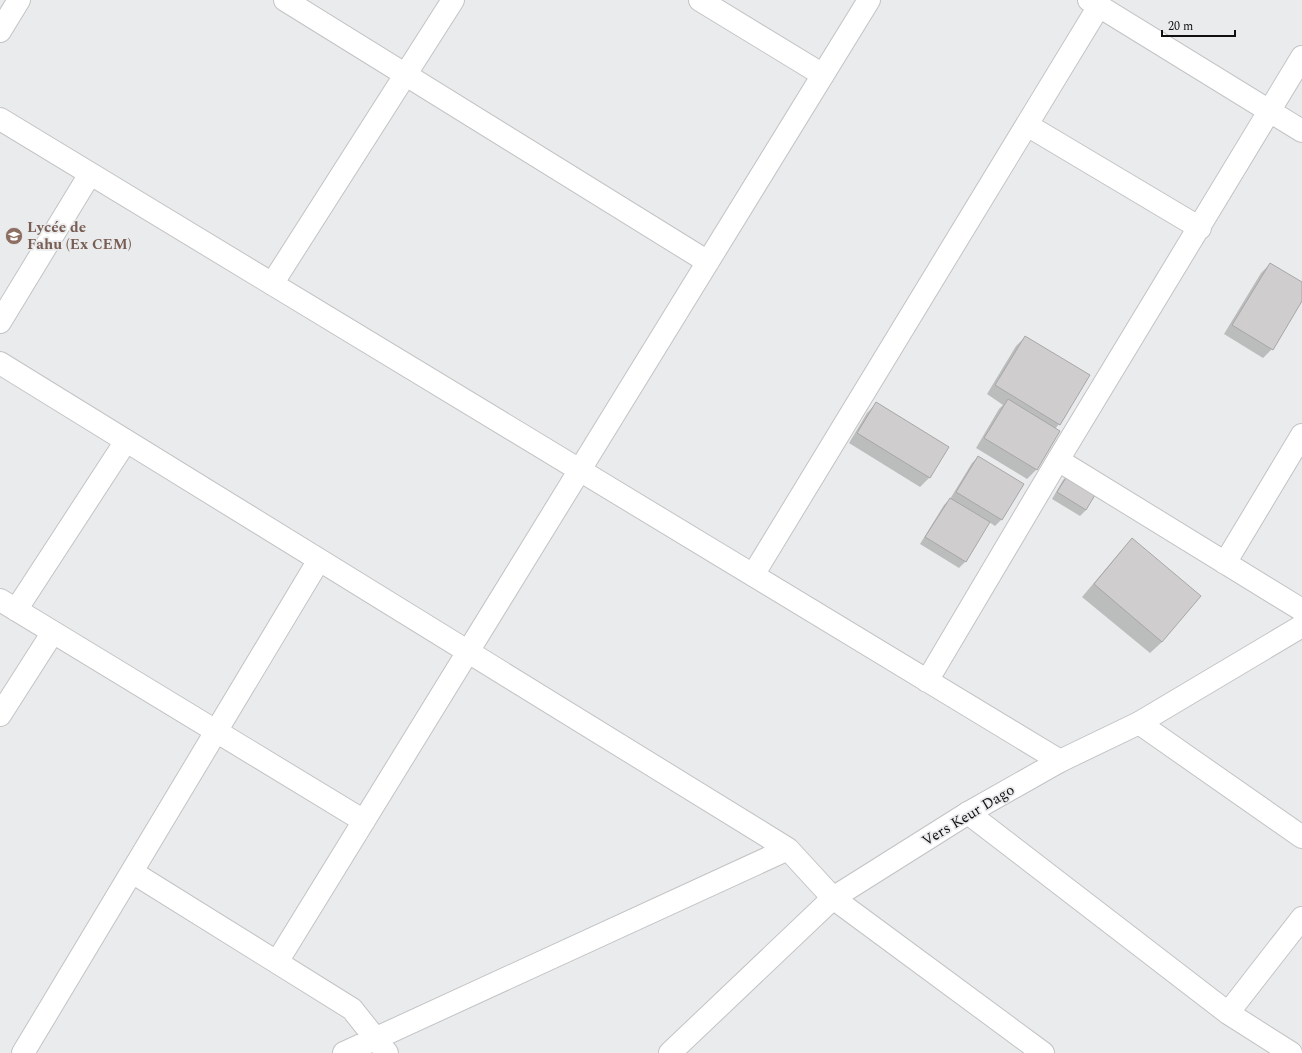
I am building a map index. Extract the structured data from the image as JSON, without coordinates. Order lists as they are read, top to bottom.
{
  "streets": {
    "street": ["Vers Keur Dago"]
  },
  "places": {
    "school or university": ["Lycée de Fahu (Ex CEM)"]
  },
  "scale_bar": "20 m"
}
